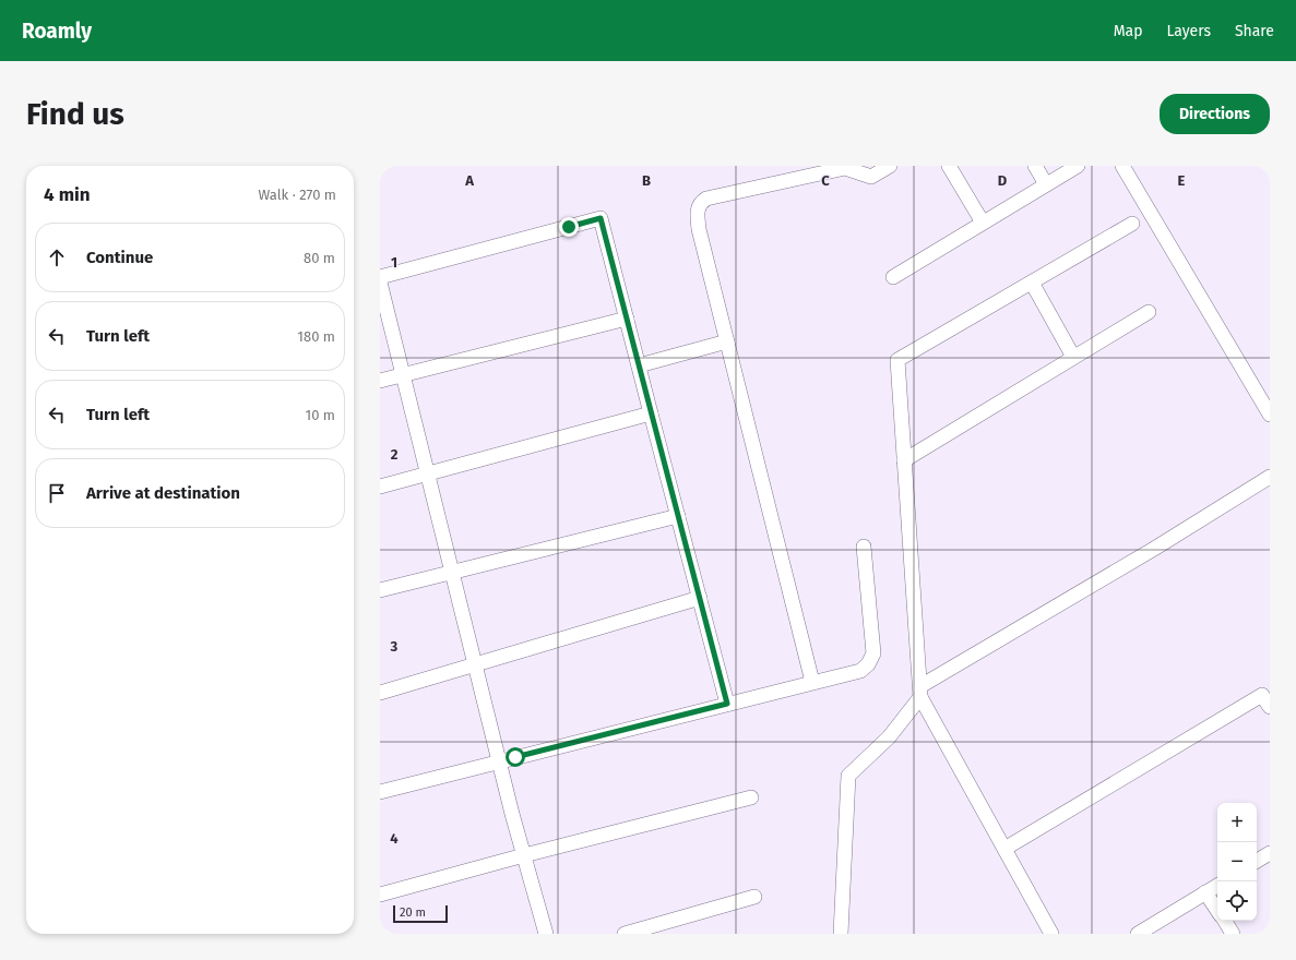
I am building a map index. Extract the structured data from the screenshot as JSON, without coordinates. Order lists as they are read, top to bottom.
{
  "scale_bar": "20 m",
  "page": {
    "header": "Roamly",
    "nav": ["Map", "Layers", "Share"],
    "buttons": "Directions",
    "title": "Find us",
    "heading": ["4 min", "Walk · 270 m"],
    "list": [
      ["Continue", "80 m"],
      ["Turn left", "180 m"],
      ["Turn left", "10 m"],
      "Arrive at destination"
    ],
    "map_buttons": ["+", "−"],
    "scale": "20 m"
  },
  "grid": {
    "columns": [
      "A",
      "B",
      "C",
      "D",
      "E"
    ],
    "rows": [
      "1",
      "2",
      "3",
      "4"
    ]
  }
}
